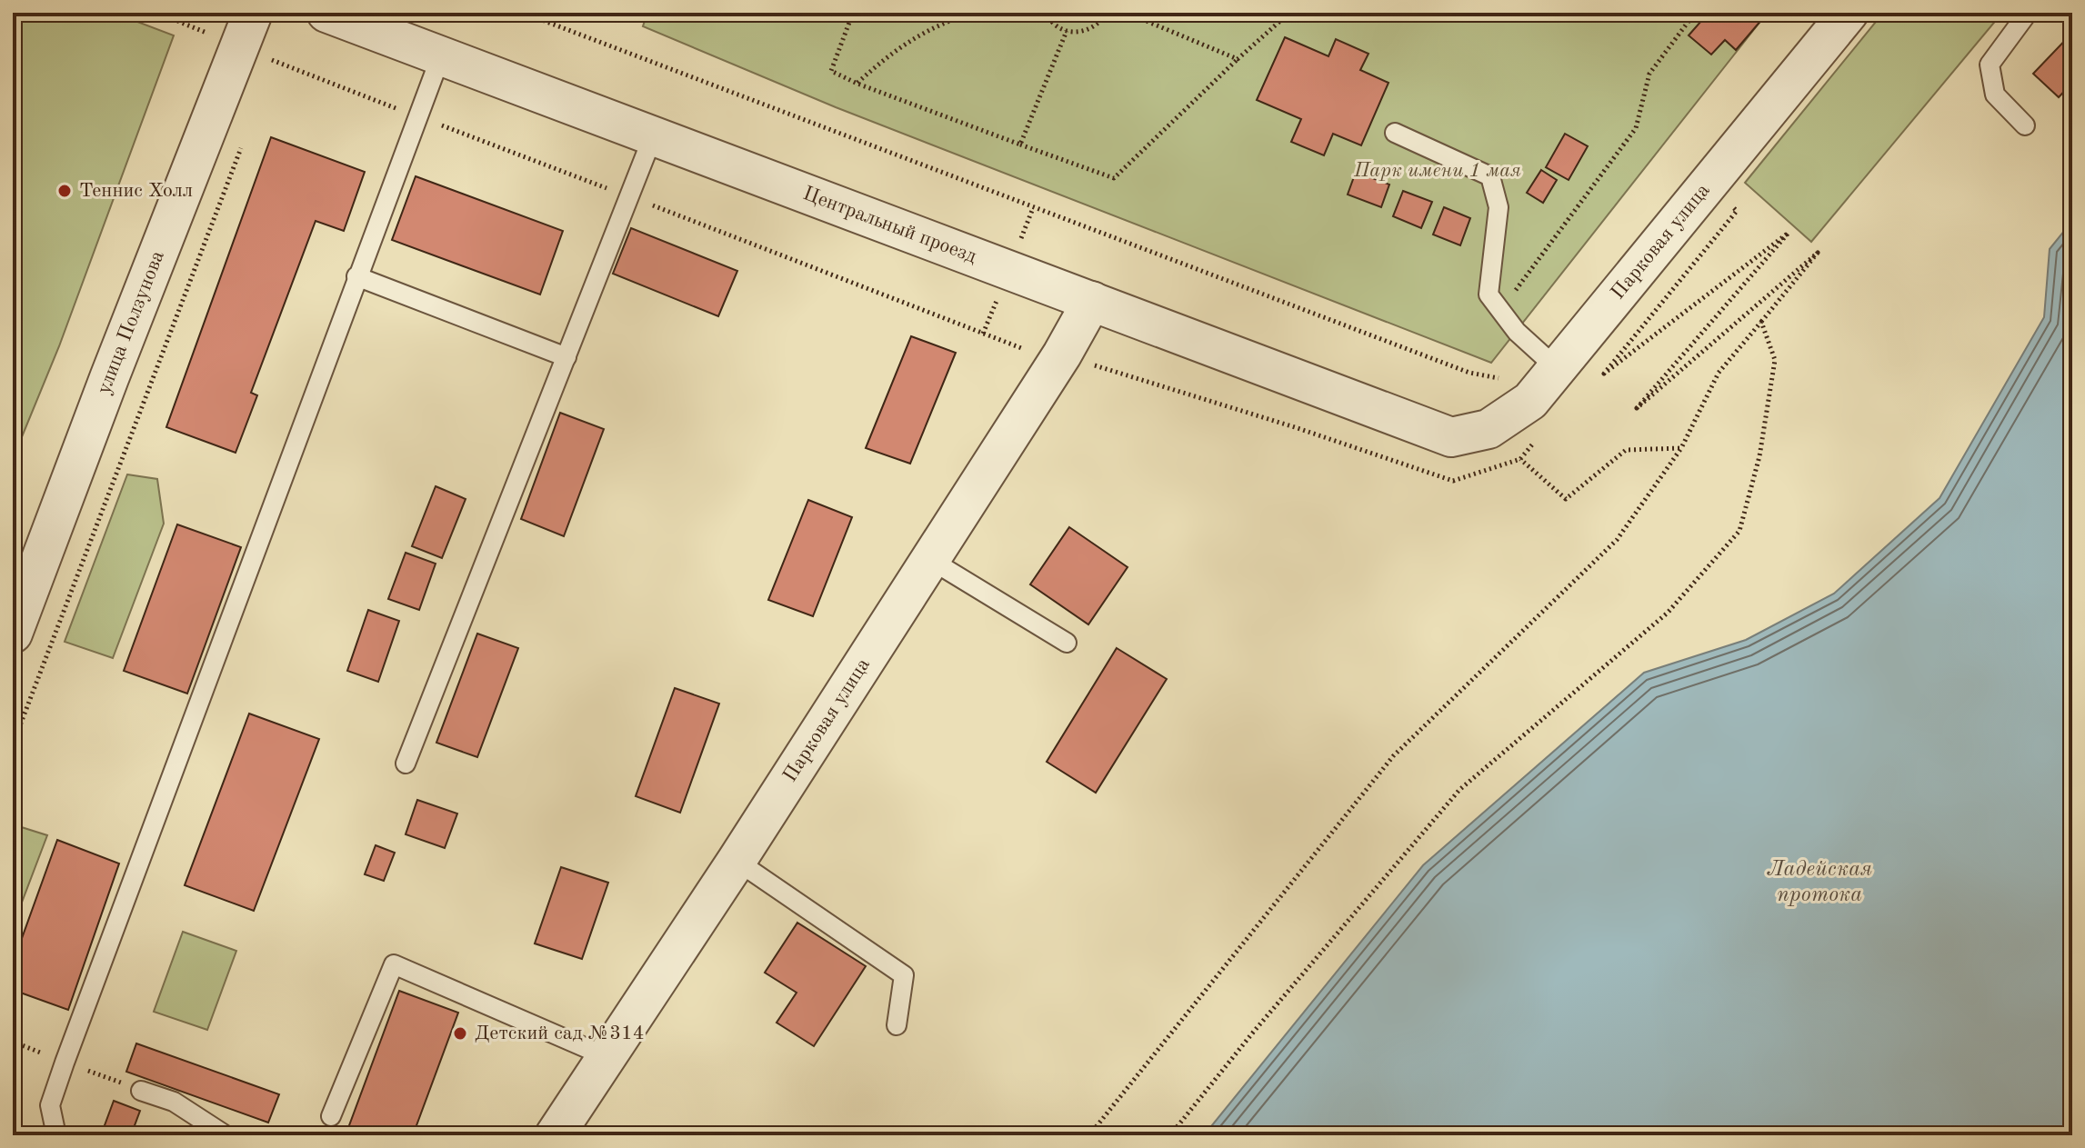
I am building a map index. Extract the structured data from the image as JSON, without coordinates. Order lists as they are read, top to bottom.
{
  "streets": {
    "street": ["Центральный проезд", "Парковая улица", "улица Ползунова"]
  },
  "crossings": [
    ["Центральный проезд", "Парковая улица"]
  ],
  "water": ["Ладейская протока"],
  "parks": ["Парк имени 1 мая"],
  "places": ["Теннис Холл", "Детский сад №314"]
}
